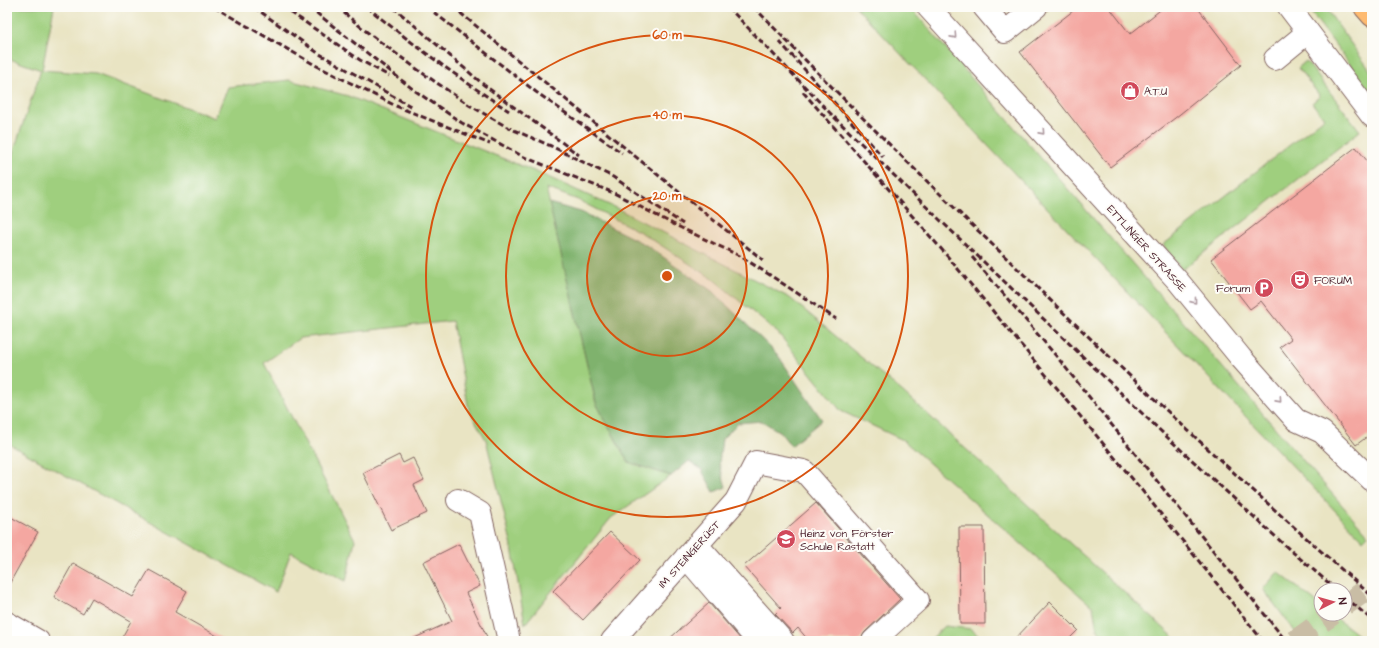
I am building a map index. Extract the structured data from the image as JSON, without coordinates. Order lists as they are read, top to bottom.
{
  "streets": {
    "street": ["ETTLINGER STRASSE", "IM STEINGERÜST"]
  },
  "one_way": ["ETTLINGER STRASSE"],
  "places": {
    "shop": ["A.T.U"],
    "theatre": ["FORUM"],
    "parking": ["Forum"],
    "school or university": ["Heinz von Förster Schule Rastatt"]
  },
  "north": "right",
  "rings": ["60 m", "40 m", "20 m"]
}
